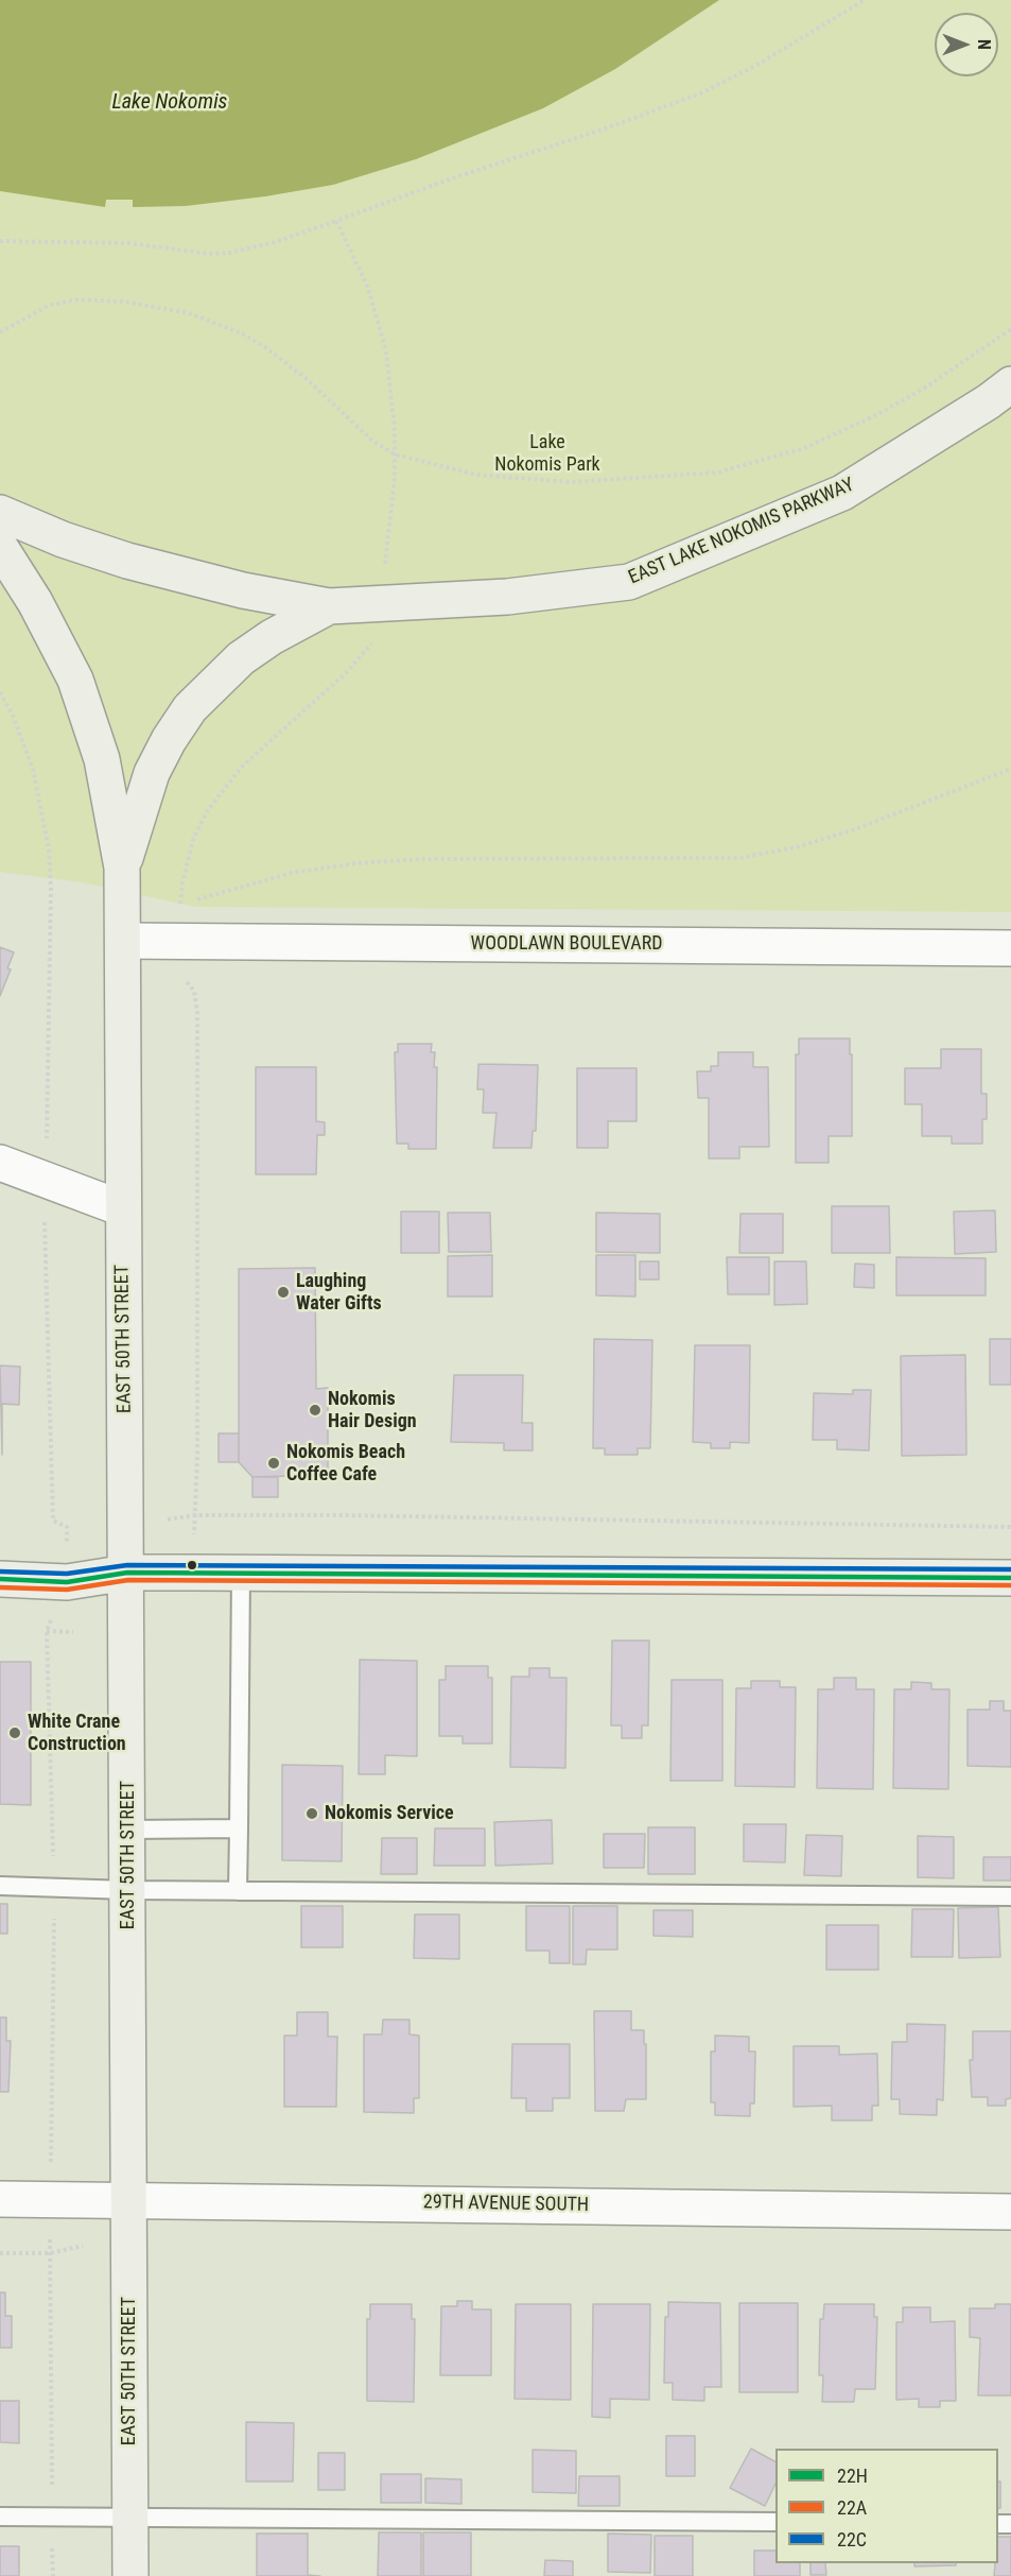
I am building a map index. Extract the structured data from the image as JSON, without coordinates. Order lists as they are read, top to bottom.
{
  "streets": {
    "street": [
      "EAST LAKE NOKOMIS PARKWAY",
      "WOODLAWN BOULEVARD",
      "EAST 50TH STREET",
      "29TH AVENUE SOUTH"
    ]
  },
  "crossings": [
    ["EAST LAKE NOKOMIS PARKWAY", "EAST 50TH STREET"],
    ["WOODLAWN BOULEVARD", "EAST 50TH STREET"],
    ["EAST 50TH STREET", "29TH AVENUE SOUTH"]
  ],
  "water": ["Lake Nokomis"],
  "parks": ["Lake Nokomis Park"],
  "places": [
    "Laughing Water Gifts",
    "Nokomis Hair Design",
    "Nokomis Beach Coffee Cafe",
    "White Crane Construction",
    "Nokomis Service"
  ],
  "lines": ["transit line 22C", "transit line 22H", "transit line 22A"],
  "legend": ["22H", "22A", "22C"],
  "north": "right"
}
